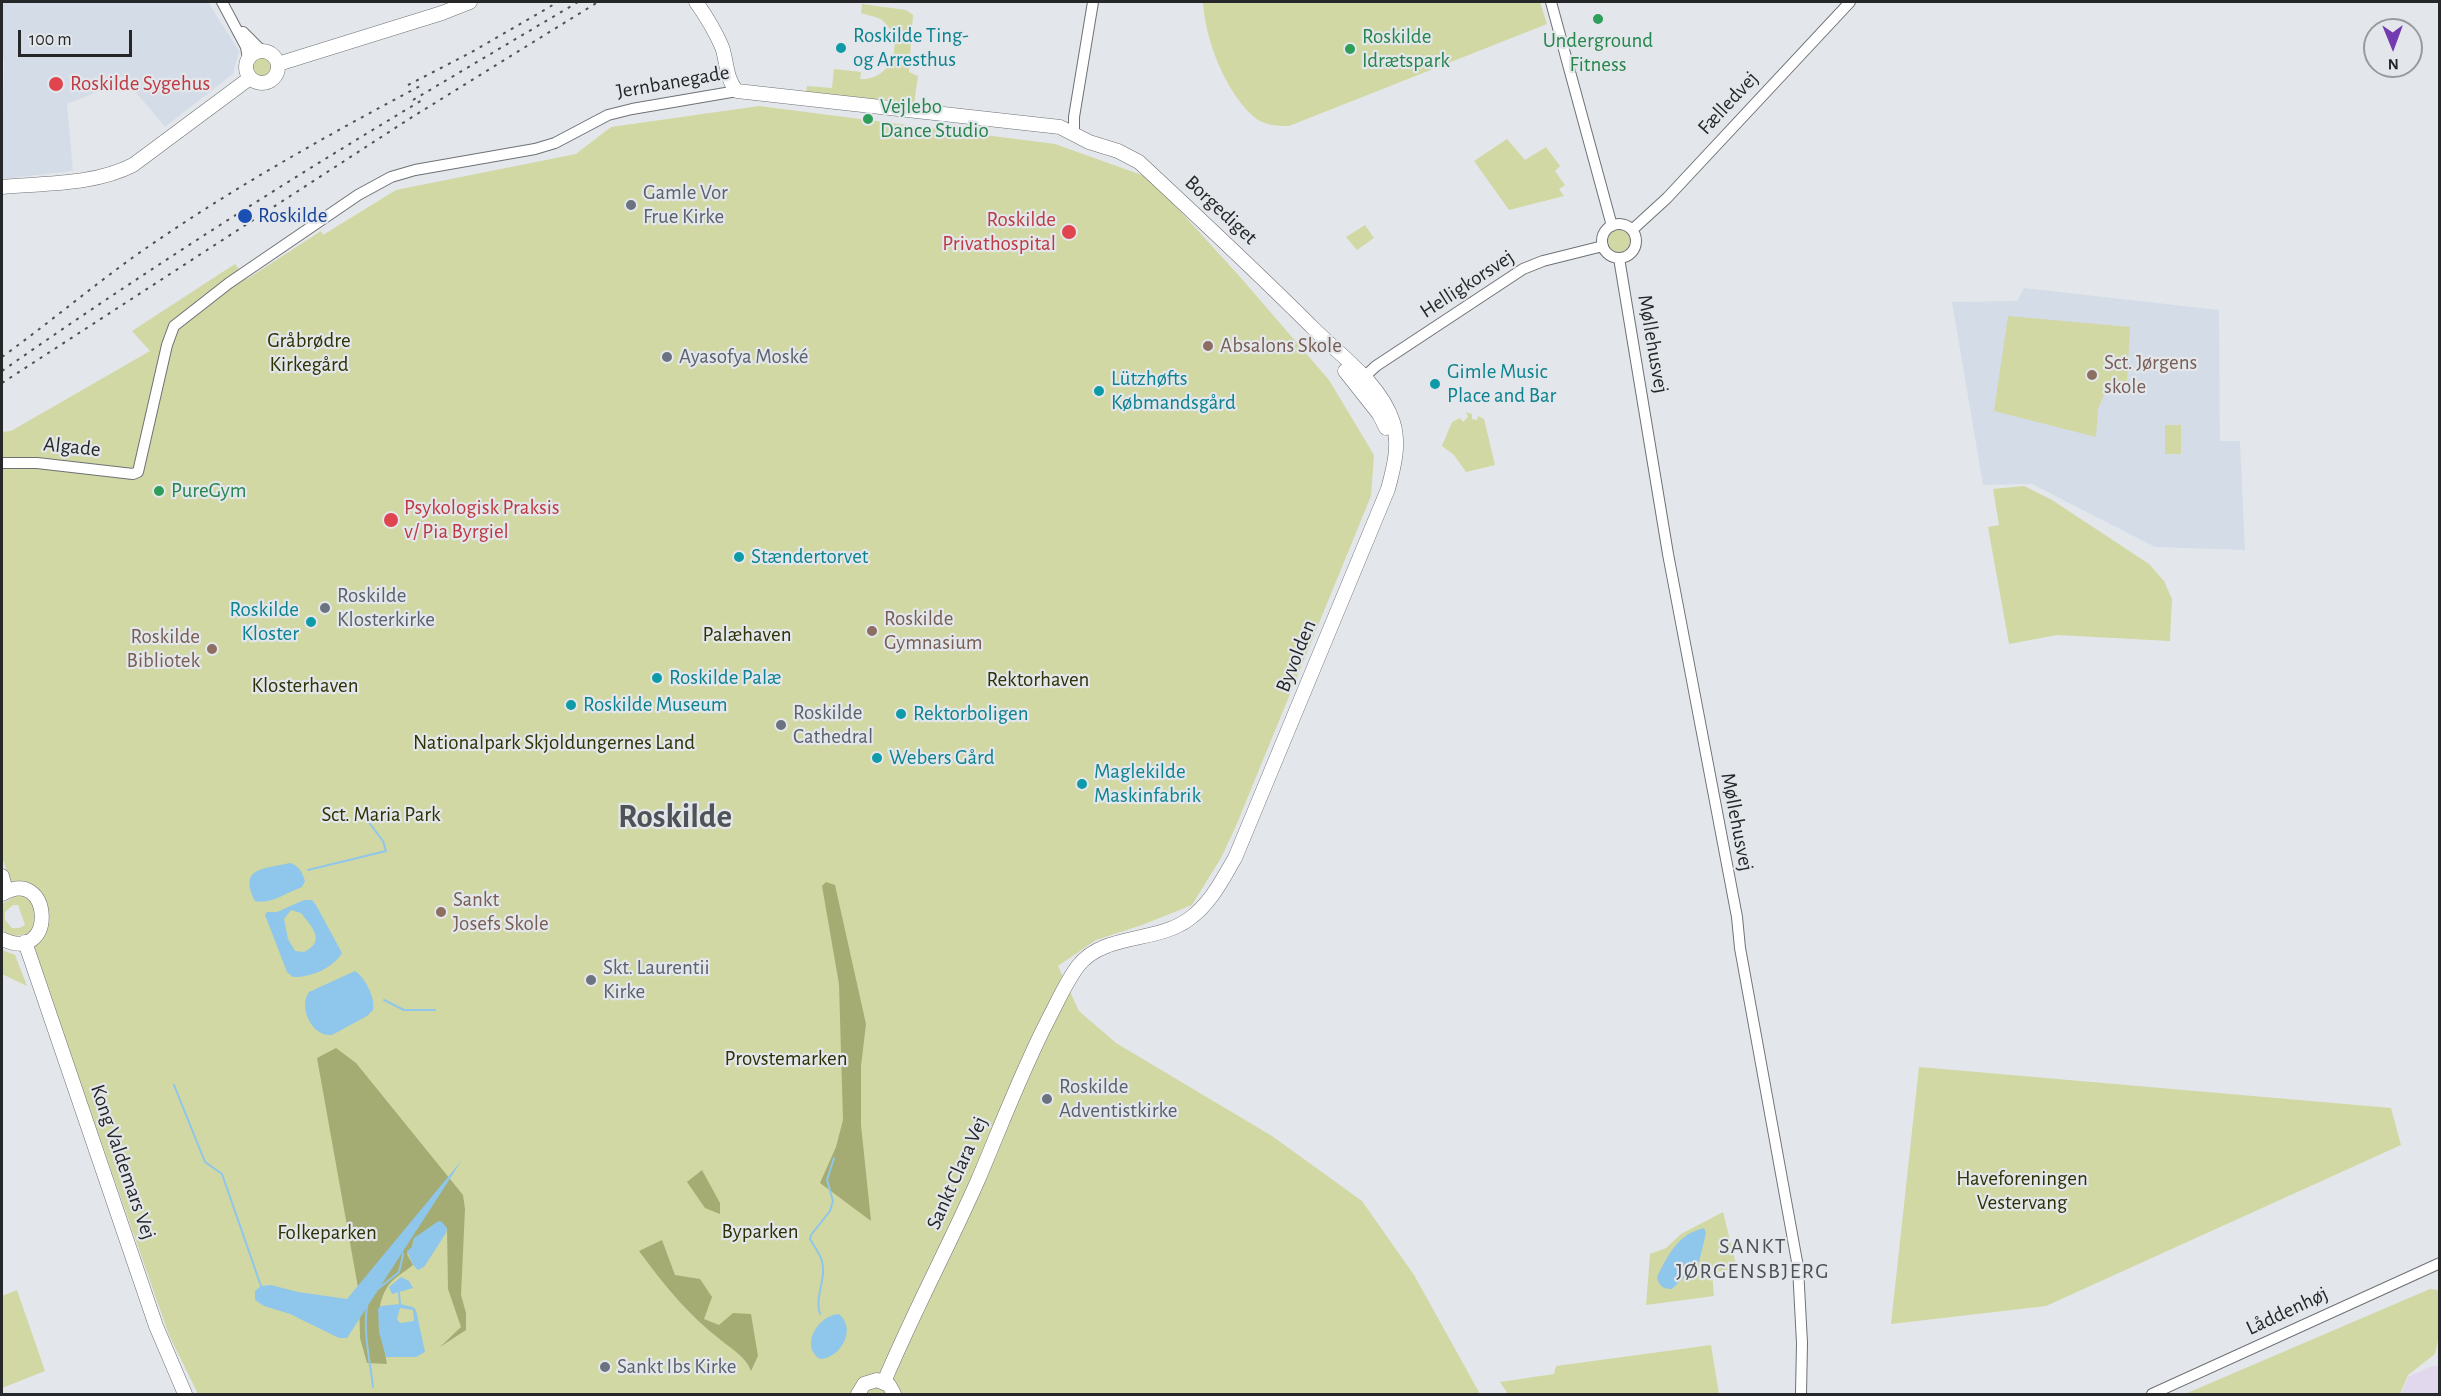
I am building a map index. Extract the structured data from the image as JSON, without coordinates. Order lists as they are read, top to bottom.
{
  "streets": {
    "main road": [
      "Jernbanegade",
      "Borgediget",
      "Byvolden",
      "Kong Valdemars Vej",
      "Sankt Clara Vej"
    ],
    "street": [
      "Fælledvej",
      "Helligkorsvej",
      "Møllehusvej",
      "Algade",
      "Låddenhøj"
    ]
  },
  "crossings": [
    ["Jernbanegade", "Borgediget"],
    ["Jernbanegade", "Algade"],
    ["Fælledvej", "Helligkorsvej"],
    ["Fælledvej", "Møllehusvej"],
    ["Borgediget", "Helligkorsvej"],
    ["Borgediget", "Byvolden"],
    ["Helligkorsvej", "Møllehusvej"],
    ["Helligkorsvej", "Byvolden"],
    ["Byvolden", "Sankt Clara Vej"]
  ],
  "districts": ["Roskilde", "SANKT JØRGENSBJERG"],
  "parks": [
    "Gråbrødre Kirkegård",
    "Palæhaven",
    "Rektorhaven",
    "Klosterhaven",
    "Nationalpark Skjoldungernes Land",
    "Sct. Maria Park",
    "Provstemarken",
    "Haveforeningen Vestervang",
    "Byparken",
    "Folkeparken"
  ],
  "places": [
    "Underground Fitness",
    "Roskilde Ting- og Arresthus",
    "Roskilde Idrætspark",
    "Roskilde Sygehus",
    "Vejlebo Dance Studio",
    "Gamle Vor Frue Kirke",
    "Roskilde",
    "Roskilde Privathospital",
    "Absalons Skole",
    "Ayasofya Moské",
    "Sct. Jørgens skole",
    "Gimle Music Place and Bar",
    "Lützhøfts Købmandsgård",
    "PureGym",
    "Psykologisk Praksis v/ Pia Byrgiel",
    "Stændertorvet",
    "Roskilde Klosterkirke",
    "Roskilde Kloster",
    "Roskilde Gymnasium",
    "Roskilde Bibliotek",
    "Roskilde Palæ",
    "Roskilde Museum",
    "Rektorboligen",
    "Roskilde Cathedral",
    "Webers Gård",
    "Maglekilde Maskinfabrik",
    "Sankt Josefs Skole",
    "Skt. Laurentii Kirke",
    "Roskilde Adventistkirke",
    "Sankt Ibs Kirke"
  ],
  "scale_bar": "100 m",
  "north": "bottom"
}
